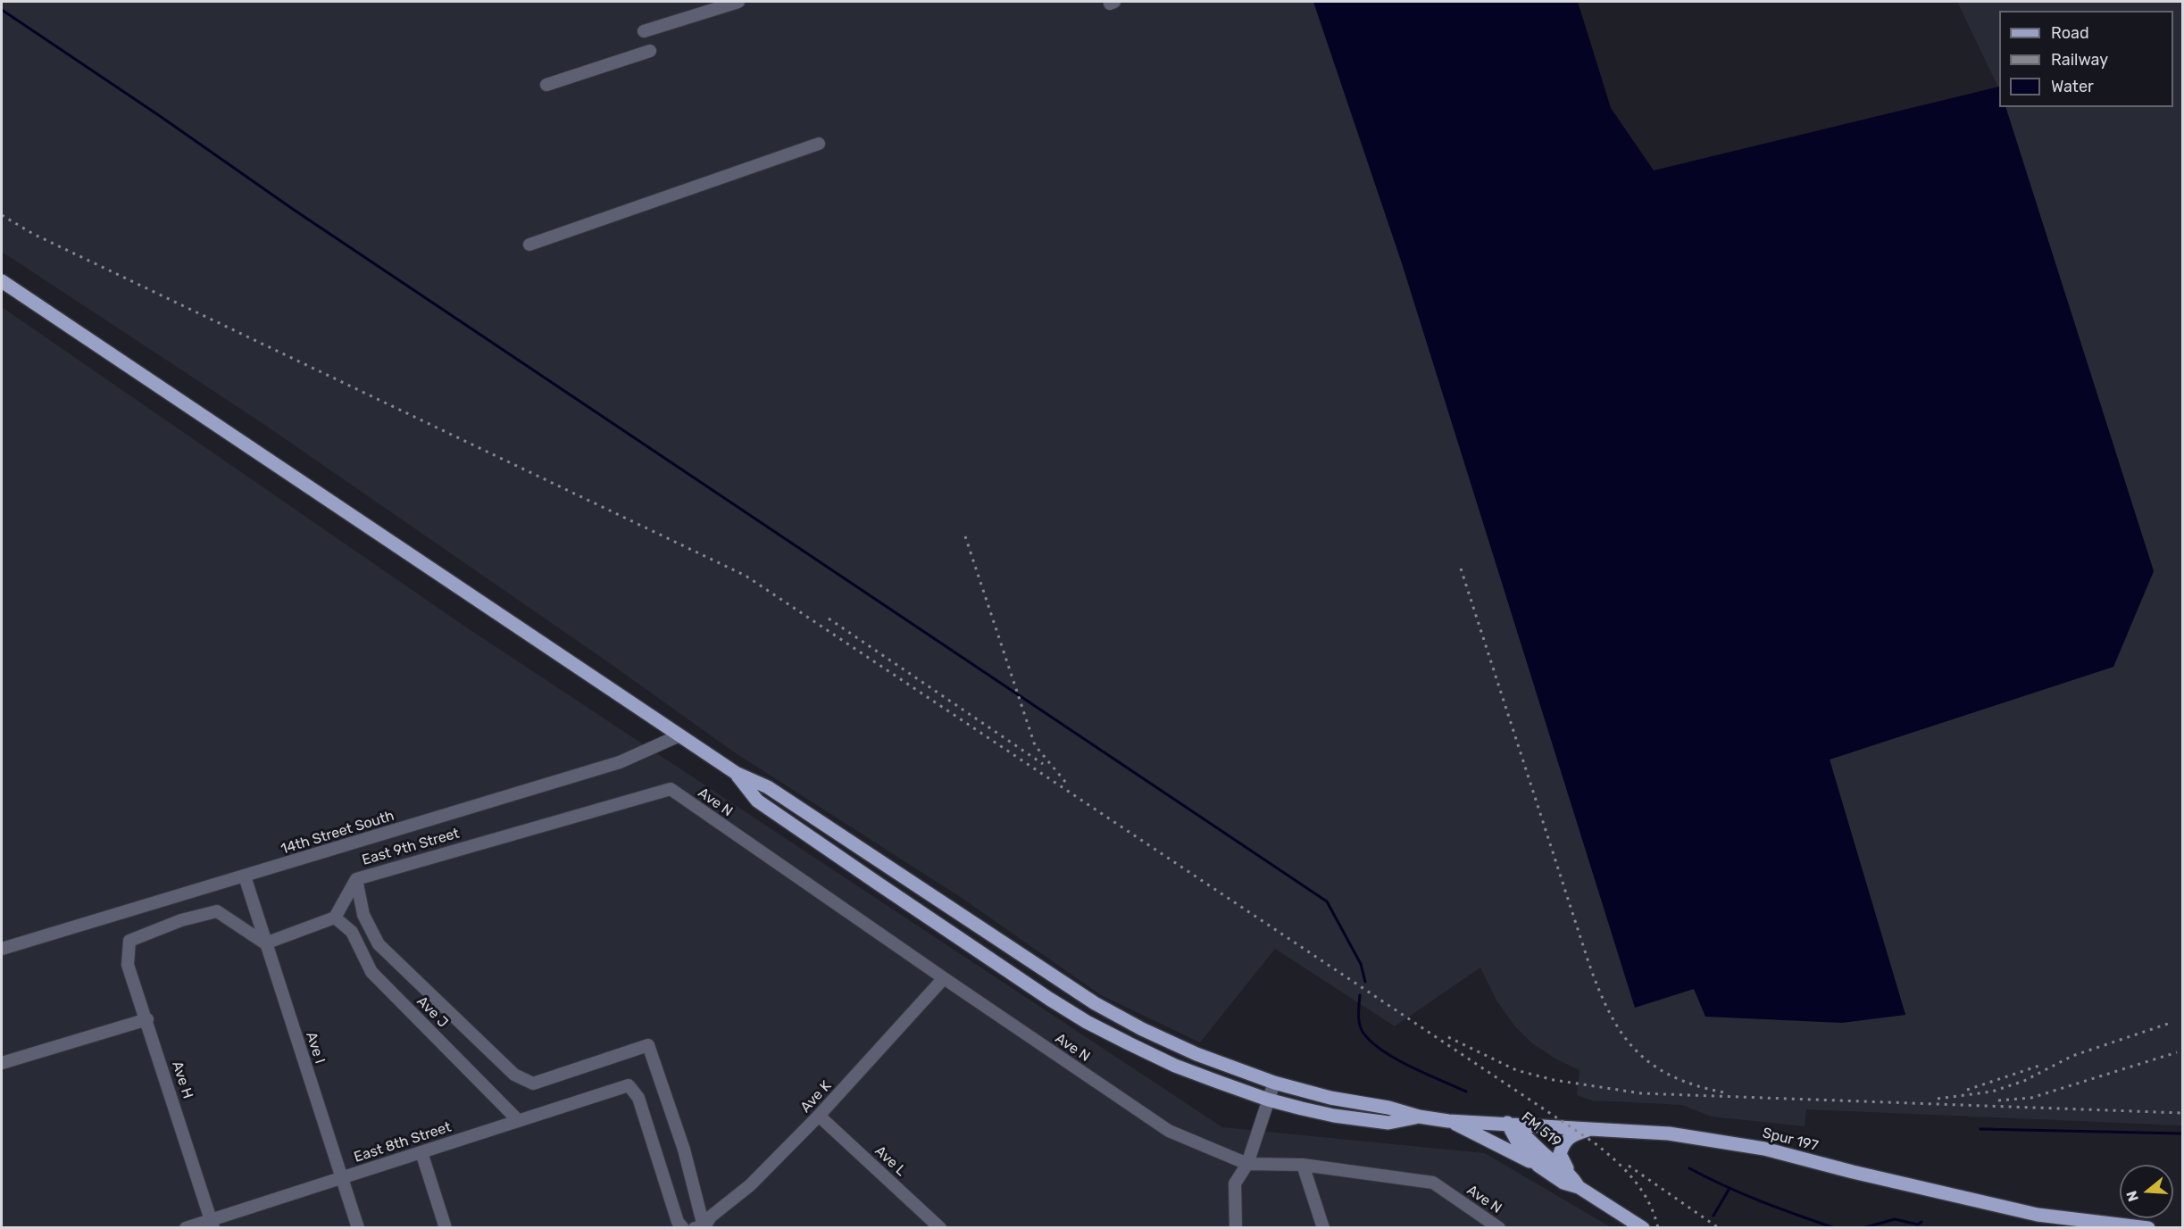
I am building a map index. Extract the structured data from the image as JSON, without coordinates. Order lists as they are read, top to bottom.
{
  "streets": {
    "main road": ["FM 519", "Spur 197"],
    "street": [
      "Ave N",
      "14th Street South",
      "East 9th Street",
      "Ave J",
      "Ave I",
      "Ave H",
      "Ave K",
      "East 8th Street",
      "Ave L"
    ]
  },
  "crossings": [
    ["Ave N", "East 9th Street"],
    ["Ave N", "Ave K"],
    ["14th Street South", "Ave I"],
    ["East 9th Street", "Ave J"],
    ["East 9th Street", "Ave K"],
    ["Ave J", "East 8th Street"],
    ["Ave I", "Ave H"],
    ["Ave I", "East 8th Street"],
    ["Ave H", "East 8th Street"],
    ["Ave K", "Ave L"],
    ["FM 519", "Spur 197"]
  ],
  "legend": ["Road", "Railway", "Water"],
  "north": "left"
}
